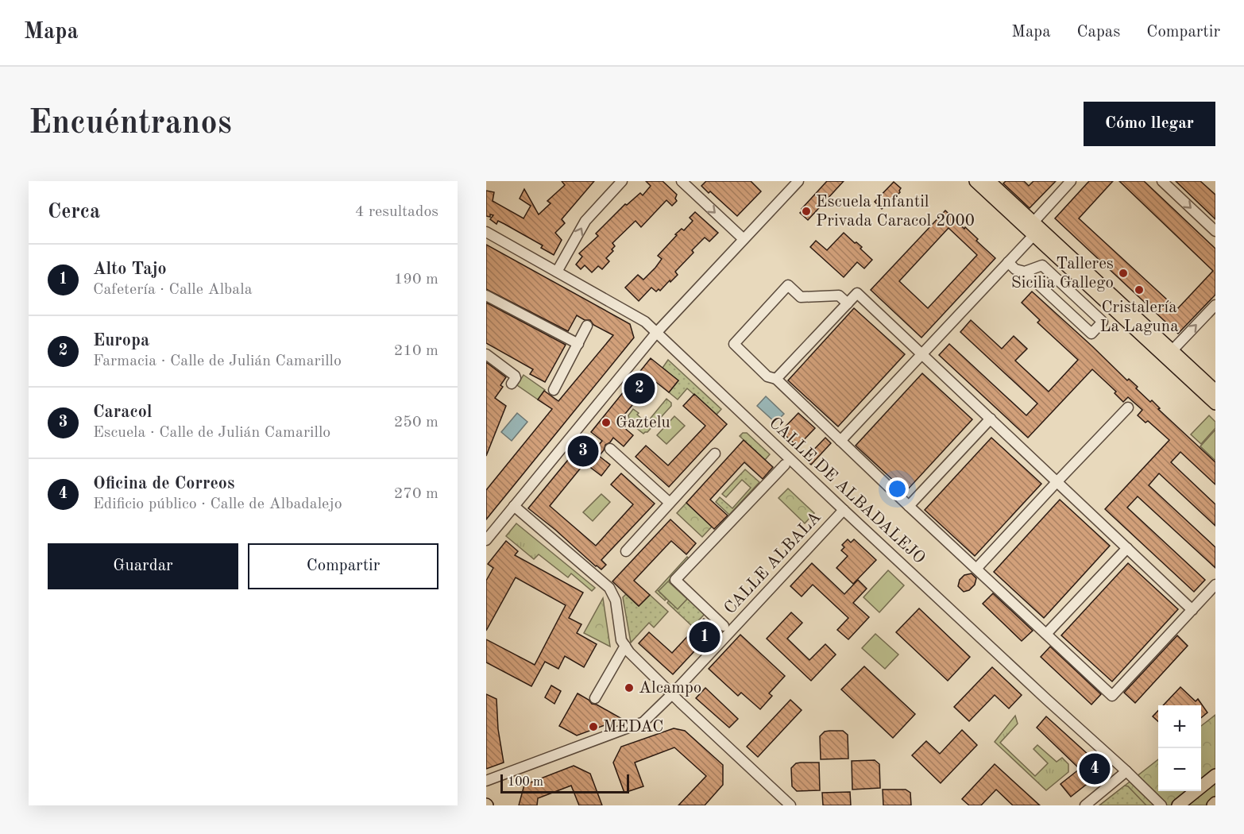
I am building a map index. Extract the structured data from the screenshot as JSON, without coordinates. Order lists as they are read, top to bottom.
{
  "streets": {
    "street": ["CALLE DE ALBADALEJO", "CALLE ALBALA"]
  },
  "crossings": [
    ["CALLE DE ALBADALEJO", "CALLE ALBALA"]
  ],
  "places": [
    "Escuela Infantil Privada Caracol 2000",
    "Talleres Sicilia Gallego",
    "Cristalería La Laguna",
    "Gaztelu",
    "Alcampo",
    "MEDAC"
  ],
  "scale_bar": "100 m",
  "page": {
    "header": "Mapa",
    "nav": ["Mapa", "Capas", "Compartir"],
    "buttons": [
      "Cómo llegar",
      ["Guardar", "Compartir"]
    ],
    "title": "Encuéntranos",
    "heading": ["Cerca", "4 resultados"],
    "list": [
      {
        "mark": "1",
        "name": "Alto Tajo",
        "note": "Cafetería · Calle Albala",
        "value": "190 m"
      },
      {
        "mark": "2",
        "name": "Europa",
        "note": "Farmacia · Calle de Julián Camarillo",
        "value": "210 m"
      },
      {
        "mark": "3",
        "name": "Caracol",
        "note": "Escuela · Calle de Julián Camarillo",
        "value": "250 m"
      },
      {
        "mark": "4",
        "name": "Oficina de Correos",
        "note": "Edificio público · Calle de Albadalejo",
        "value": "270 m"
      }
    ],
    "pins": [
      "2",
      "3",
      "1",
      "4"
    ],
    "map_buttons": ["+", "−"],
    "scale": "100 m"
  }
}
